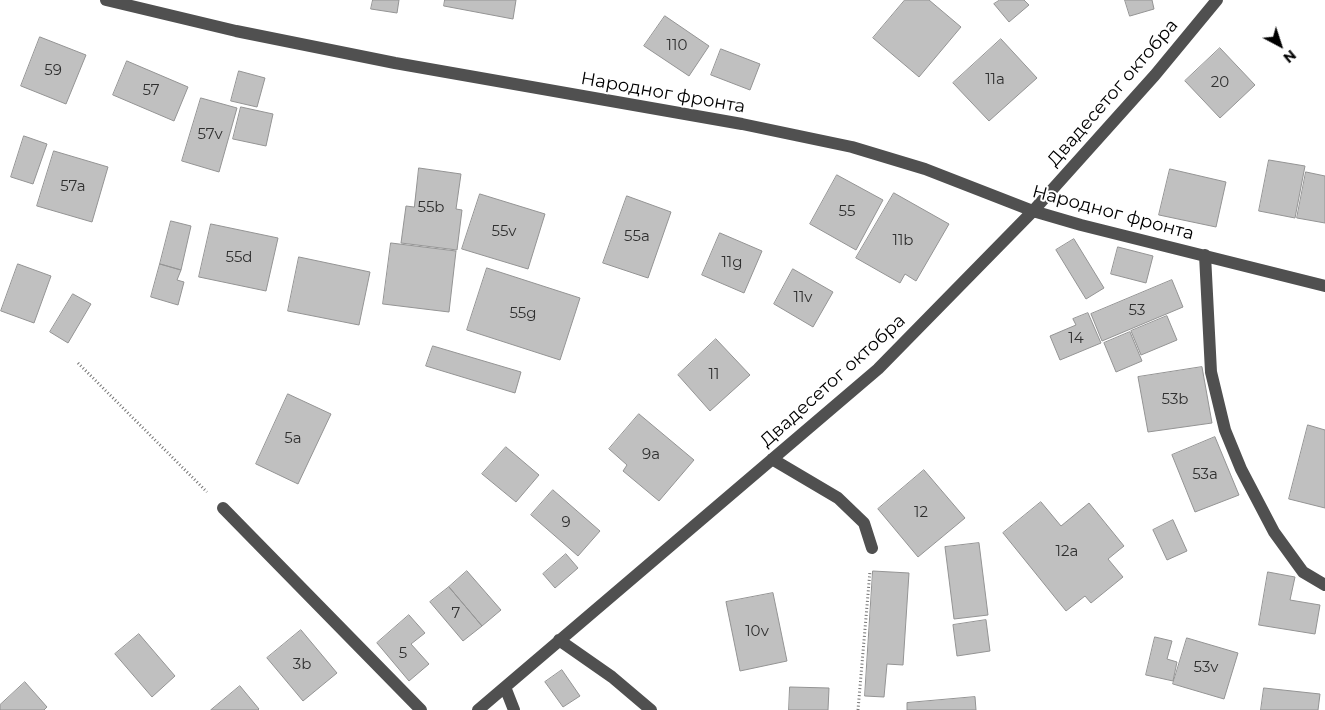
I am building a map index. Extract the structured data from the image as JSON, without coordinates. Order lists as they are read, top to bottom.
{
  "streets": {
    "street": ["Народног фронта", "Двадесетог октобра"]
  },
  "crossings": [
    ["Народног фронта", "Двадесетог октобра"]
  ],
  "house_numbers": [
    "110",
    "59",
    "11a",
    "20",
    "57",
    "57v",
    "57a",
    "55b",
    "55",
    "55v",
    "55a",
    "11b",
    "55d",
    "11g",
    "11v",
    "53",
    "55g",
    "14",
    "11",
    "53b",
    "5a",
    "9a",
    "53a",
    "12",
    "9",
    "12a",
    "7",
    "10v",
    "5",
    "3b",
    "53v"
  ],
  "north": "bottom right"
}
